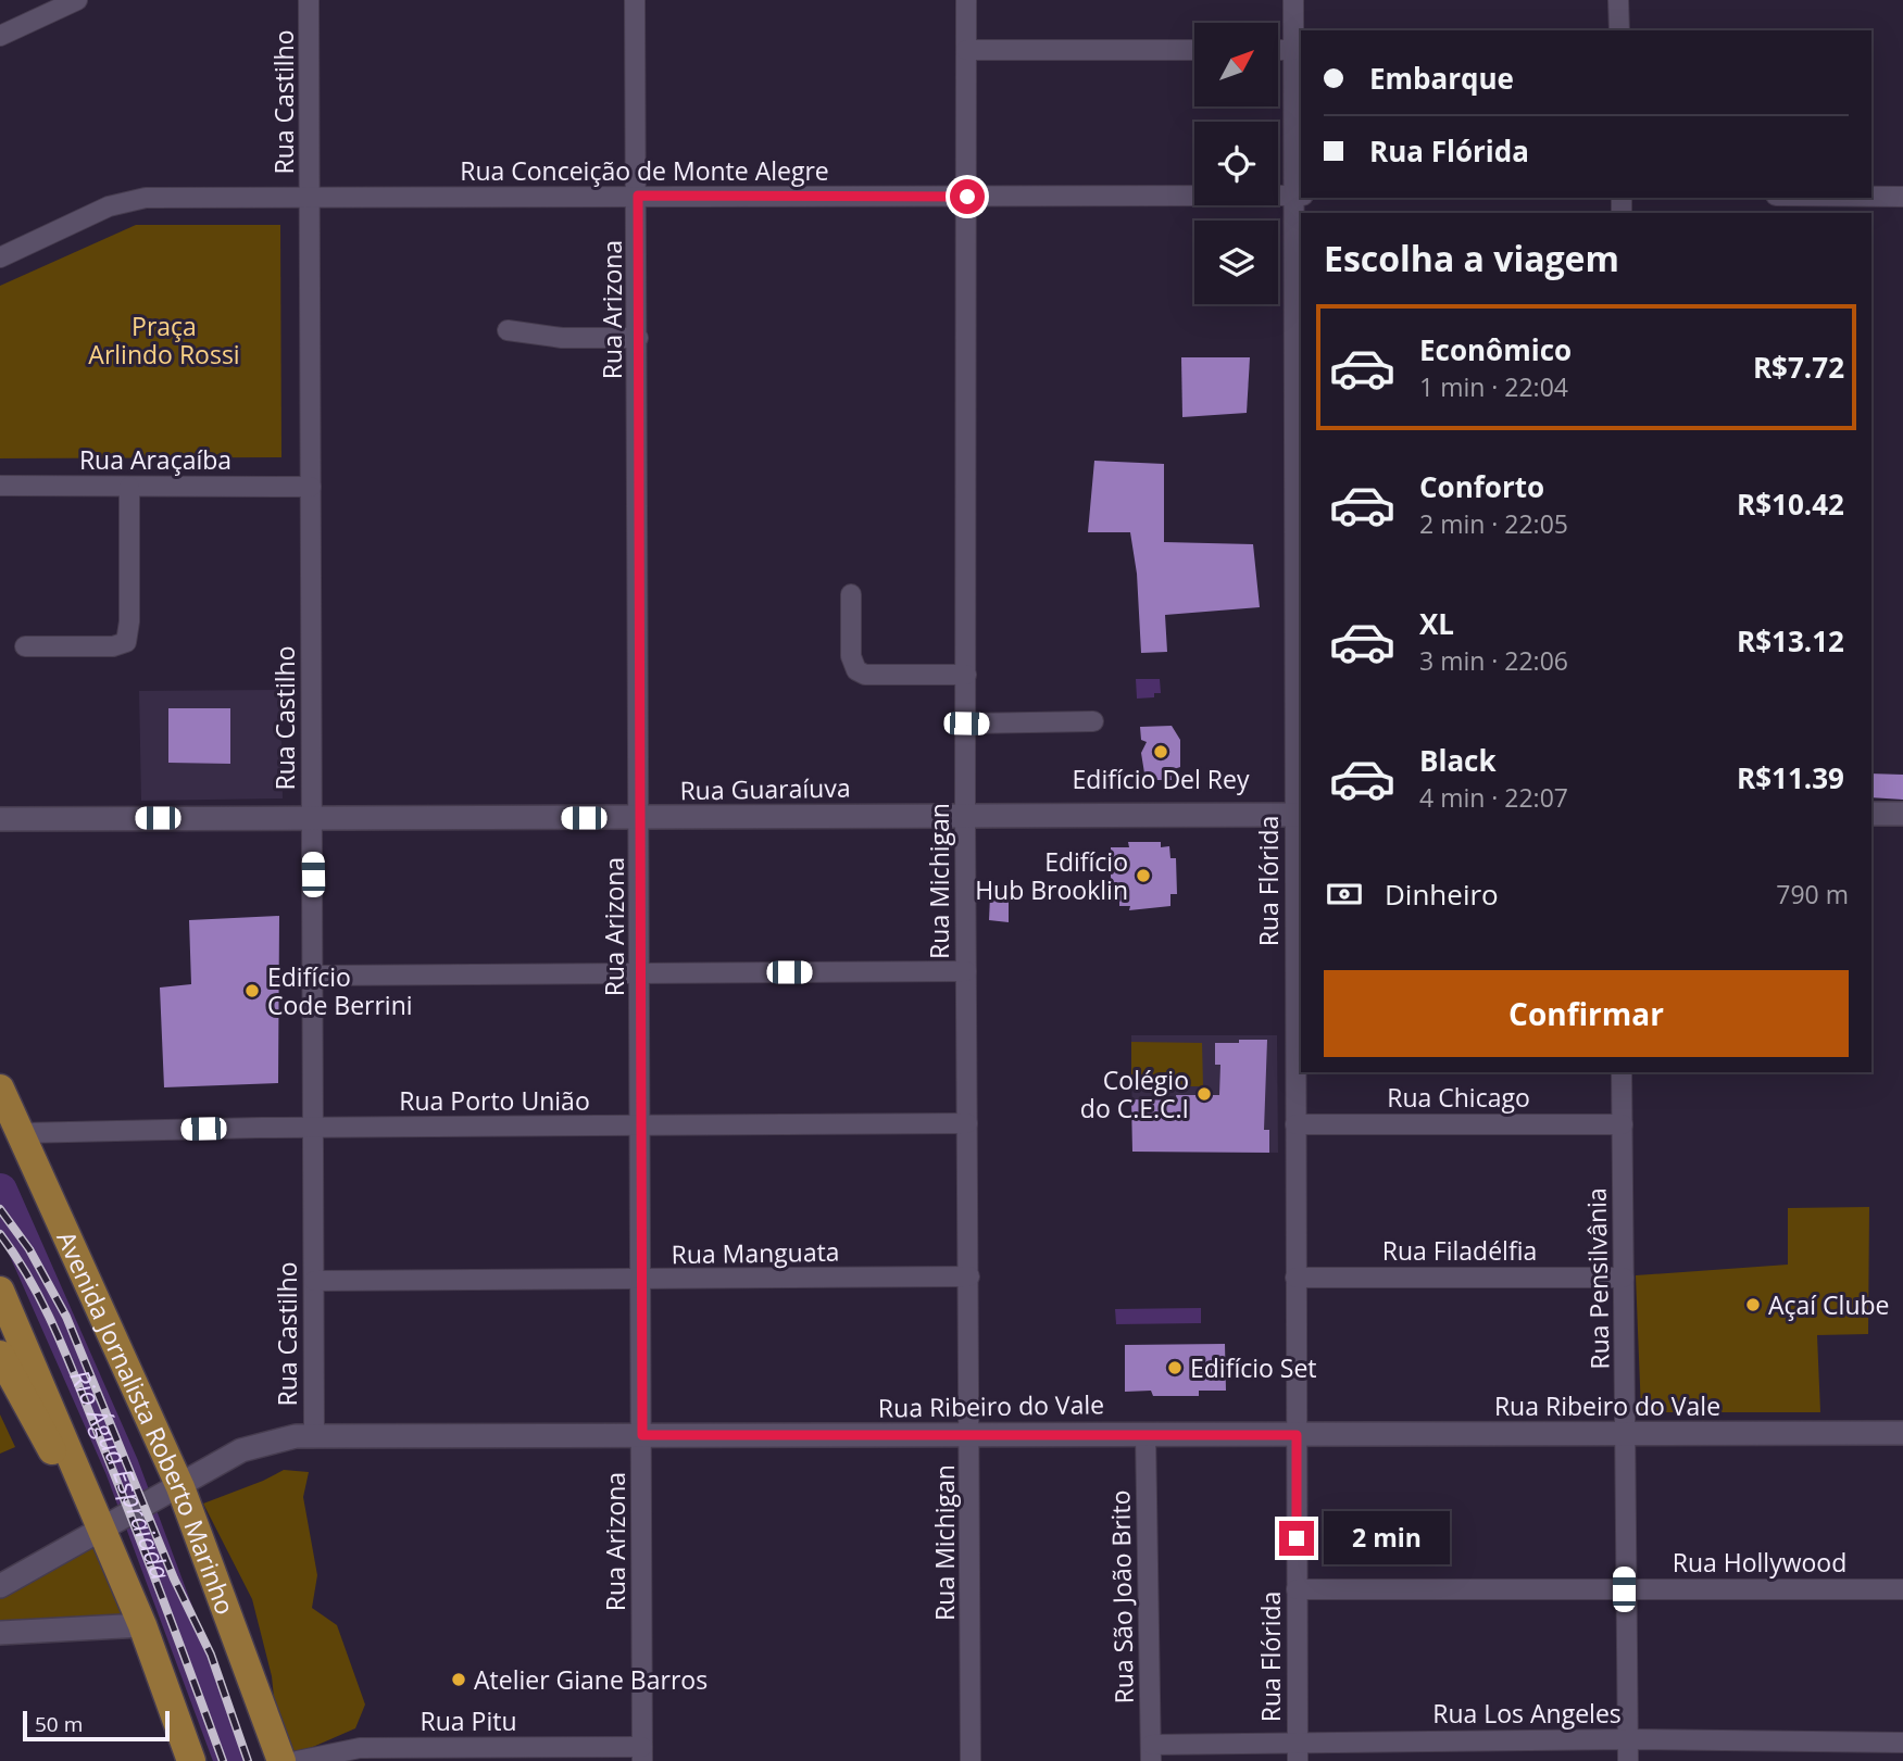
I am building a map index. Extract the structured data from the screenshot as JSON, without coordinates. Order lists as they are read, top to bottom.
{
  "streets": {
    "main road": ["Avenida Jornalista Roberto Marinho"],
    "street": [
      "Rua Castilho",
      "Rua Conceição de Monte Alegre",
      "Rua Arizona",
      "Rua Araçaíba",
      "Rua Guaraíuva",
      "Rua Michigan",
      "Rua Flórida",
      "Rua Chicago",
      "Rua Porto União",
      "Rua Filadélfia",
      "Rua Manguata",
      "Rua Pensilvânia",
      "Rua Ribeiro do Vale",
      "Rua Hollywood",
      "Rua São João Brito",
      "Rua Los Angeles",
      "Rua Pitu"
    ]
  },
  "crossings": [
    ["Rua Castilho", "Rua Conceição de Monte Alegre"],
    ["Rua Castilho", "Rua Araçaíba"],
    ["Rua Castilho", "Rua Guaraíuva"],
    ["Rua Castilho", "Rua Porto União"],
    ["Rua Castilho", "Rua Manguata"],
    ["Rua Castilho", "Rua Ribeiro do Vale"],
    ["Rua Conceição de Monte Alegre", "Rua Arizona"],
    ["Rua Conceição de Monte Alegre", "Rua Michigan"],
    ["Rua Conceição de Monte Alegre", "Rua Flórida"],
    ["Rua Arizona", "Rua Guaraíuva"],
    ["Rua Arizona", "Rua Porto União"],
    ["Rua Arizona", "Rua Manguata"],
    ["Rua Arizona", "Rua Ribeiro do Vale"],
    ["Rua Arizona", "Rua Pitu"],
    ["Rua Guaraíuva", "Rua Michigan"],
    ["Rua Guaraíuva", "Rua Flórida"],
    ["Rua Michigan", "Rua Porto União"],
    ["Rua Michigan", "Rua Manguata"],
    ["Rua Michigan", "Rua Ribeiro do Vale"],
    ["Rua Flórida", "Rua Chicago"],
    ["Rua Flórida", "Rua Filadélfia"],
    ["Rua Flórida", "Rua Ribeiro do Vale"],
    ["Rua Flórida", "Rua Hollywood"],
    ["Rua Flórida", "Rua Los Angeles"],
    ["Rua Chicago", "Rua Pensilvânia"],
    ["Rua Porto União", "Avenida Jornalista Roberto Marinho"],
    ["Rua Filadélfia", "Rua Pensilvânia"],
    ["Rua Pensilvânia", "Rua Ribeiro do Vale"],
    ["Rua Pensilvânia", "Rua Hollywood"],
    ["Rua Pensilvânia", "Rua Los Angeles"],
    ["Rua Ribeiro do Vale", "Avenida Jornalista Roberto Marinho"],
    ["Rua Ribeiro do Vale", "Rua São João Brito"],
    ["Rua São João Brito", "Rua Los Angeles"]
  ],
  "water": ["Rio Água Espraiada"],
  "parks": ["Praça Arlindo Rossi"],
  "places": [
    "Edifício Del Rey",
    "Edifício Hub Brooklin",
    "Edifício Code Berrini",
    "Colégio do C.E.C.I",
    "Açaí Clube",
    "Edifício Set",
    "Atelier Giane Barros"
  ],
  "scale_bar": "50 m",
  "north": "top right",
  "page": {
    "banner": ["Embarque", "Rua Flórida"],
    "heading": "Escolha a viagem",
    "list": [
      {
        "name": "Econômico",
        "note": "1 min · 22:04",
        "value": "R$7.72"
      },
      {
        "name": "Conforto",
        "note": "2 min · 22:05",
        "value": "R$10.42"
      },
      {
        "name": "XL",
        "note": "3 min · 22:06",
        "value": "R$13.12"
      },
      {
        "name": "Black",
        "note": "4 min · 22:07",
        "value": "R$11.39"
      }
    ],
    "pay": ["Dinheiro", "790 m"],
    "buttons": "Confirmar",
    "bubble": "2 min",
    "scale": "50 m"
  }
}
